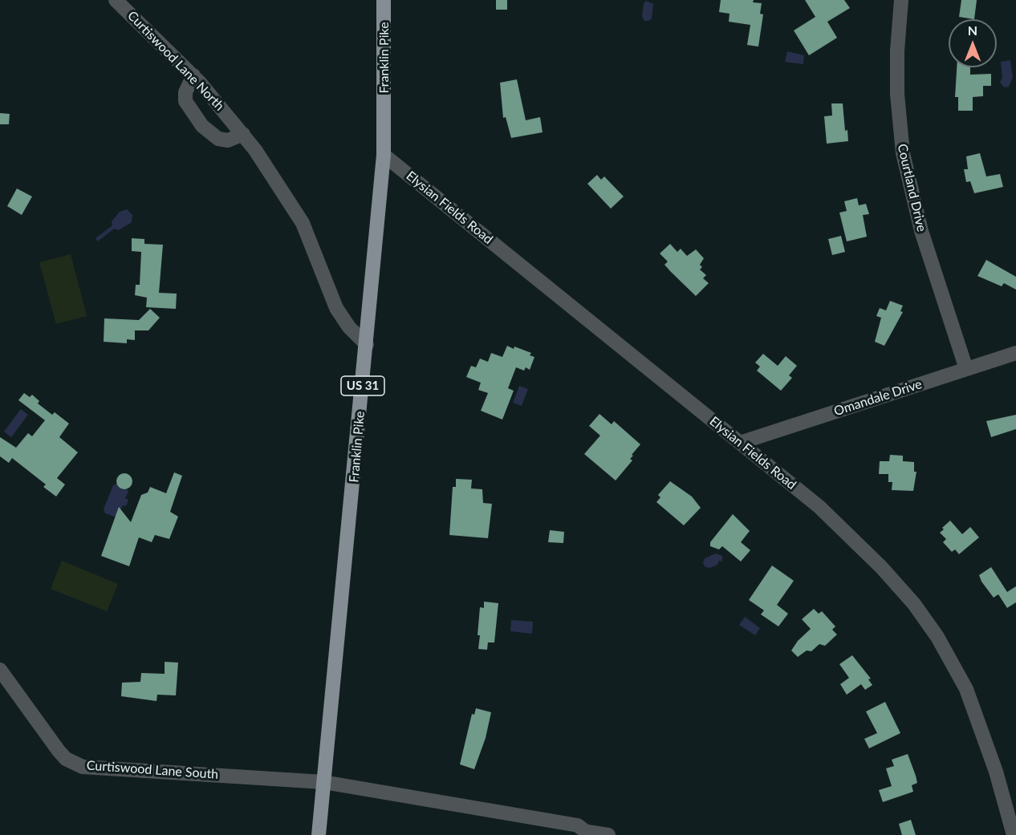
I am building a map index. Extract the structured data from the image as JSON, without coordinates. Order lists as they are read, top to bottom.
{
  "streets": {
    "main road": ["Franklin Pike", "US 31"],
    "street": [
      "Curtiswood Lane North",
      "Courtland Drive",
      "Elysian Fields Road",
      "Omandale Drive",
      "Curtiswood Lane South"
    ]
  },
  "crossings": [
    ["Franklin Pike", "Curtiswood Lane North"],
    ["Franklin Pike", "Elysian Fields Road"],
    ["Franklin Pike", "Curtiswood Lane South"],
    ["Courtland Drive", "Omandale Drive"],
    ["Elysian Fields Road", "Omandale Drive"]
  ],
  "north": "top"
}
